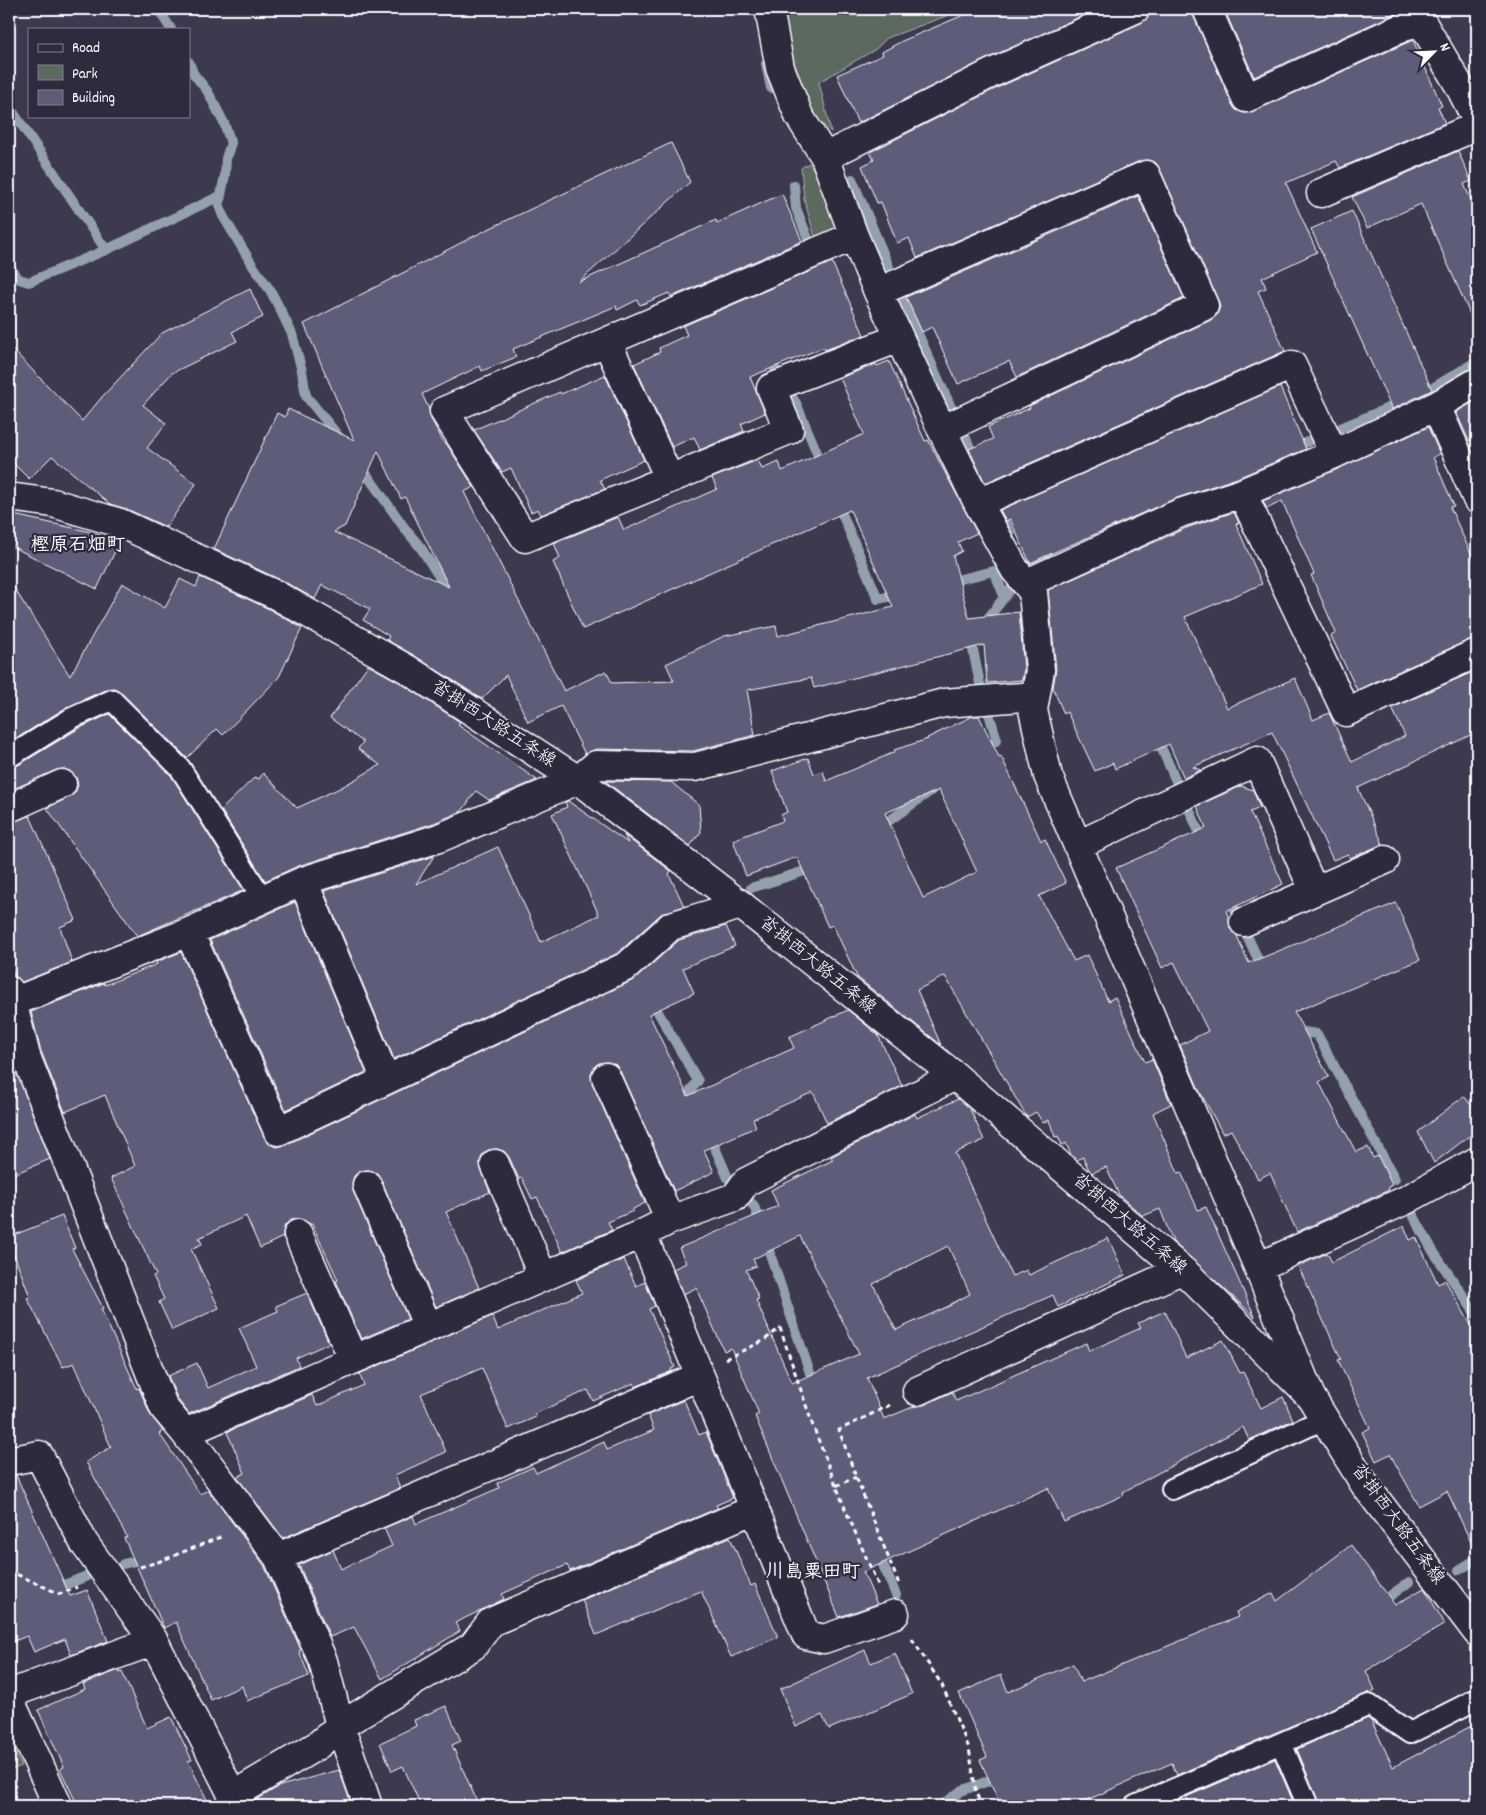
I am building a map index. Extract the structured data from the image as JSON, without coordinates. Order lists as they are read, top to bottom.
{
  "streets": {
    "street": ["沓掛西大路五条線"]
  },
  "districts": ["樫原石畑町", "川島粟田町"],
  "legend": ["Road", "Park", "Building"],
  "north": "top right"
}
